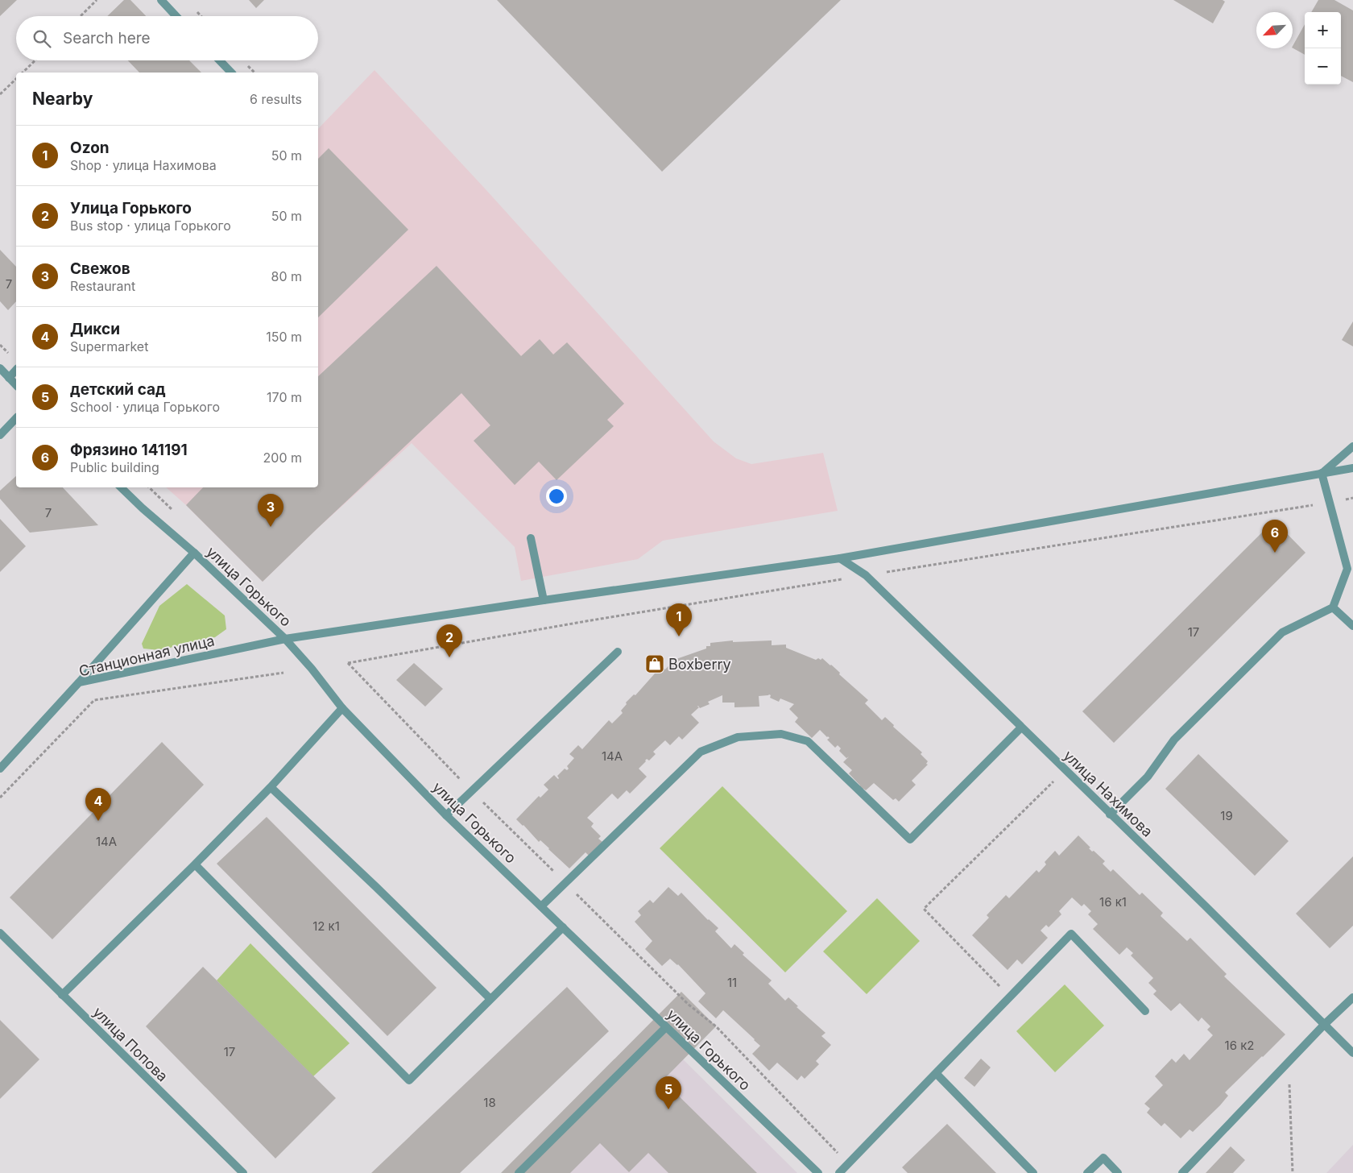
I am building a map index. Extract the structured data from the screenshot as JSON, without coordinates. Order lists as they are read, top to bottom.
{
  "streets": {
    "street": [
      "улица Горького",
      "Станционная улица",
      "улица Нахимова",
      "улица Попова"
    ]
  },
  "crossings": [
    ["улица Горького", "Станционная улица"],
    ["Станционная улица", "улица Нахимова"]
  ],
  "places": {
    "shop": ["Boxberry"]
  },
  "house_numbers": [
    "7",
    "7",
    "17",
    "14А",
    "19",
    "14А",
    "16 к1",
    "12 к1",
    "11",
    "16 к2",
    "17",
    "18"
  ],
  "north": "bottom left",
  "page": {
    "map_buttons": ["+", "−"],
    "search": "Search here",
    "heading": ["Nearby", "6 results"],
    "list": [
      {
        "mark": "1",
        "name": "Ozon",
        "note": "Shop · улица Нахимова",
        "value": "50 m"
      },
      {
        "mark": "2",
        "name": "Улица Горького",
        "note": "Bus stop · улица Горького",
        "value": "50 m"
      },
      {
        "mark": "3",
        "name": "Свежов",
        "note": "Restaurant",
        "value": "80 m"
      },
      {
        "mark": "4",
        "name": "Дикси",
        "note": "Supermarket",
        "value": "150 m"
      },
      {
        "mark": "5",
        "name": "детский сад",
        "note": "School · улица Горького",
        "value": "170 m"
      },
      {
        "mark": "6",
        "name": "Фрязино 141191",
        "note": "Public building",
        "value": "200 m"
      }
    ],
    "pins": [
      "3",
      "6",
      "1",
      "2",
      "4",
      "5"
    ]
  }
}
